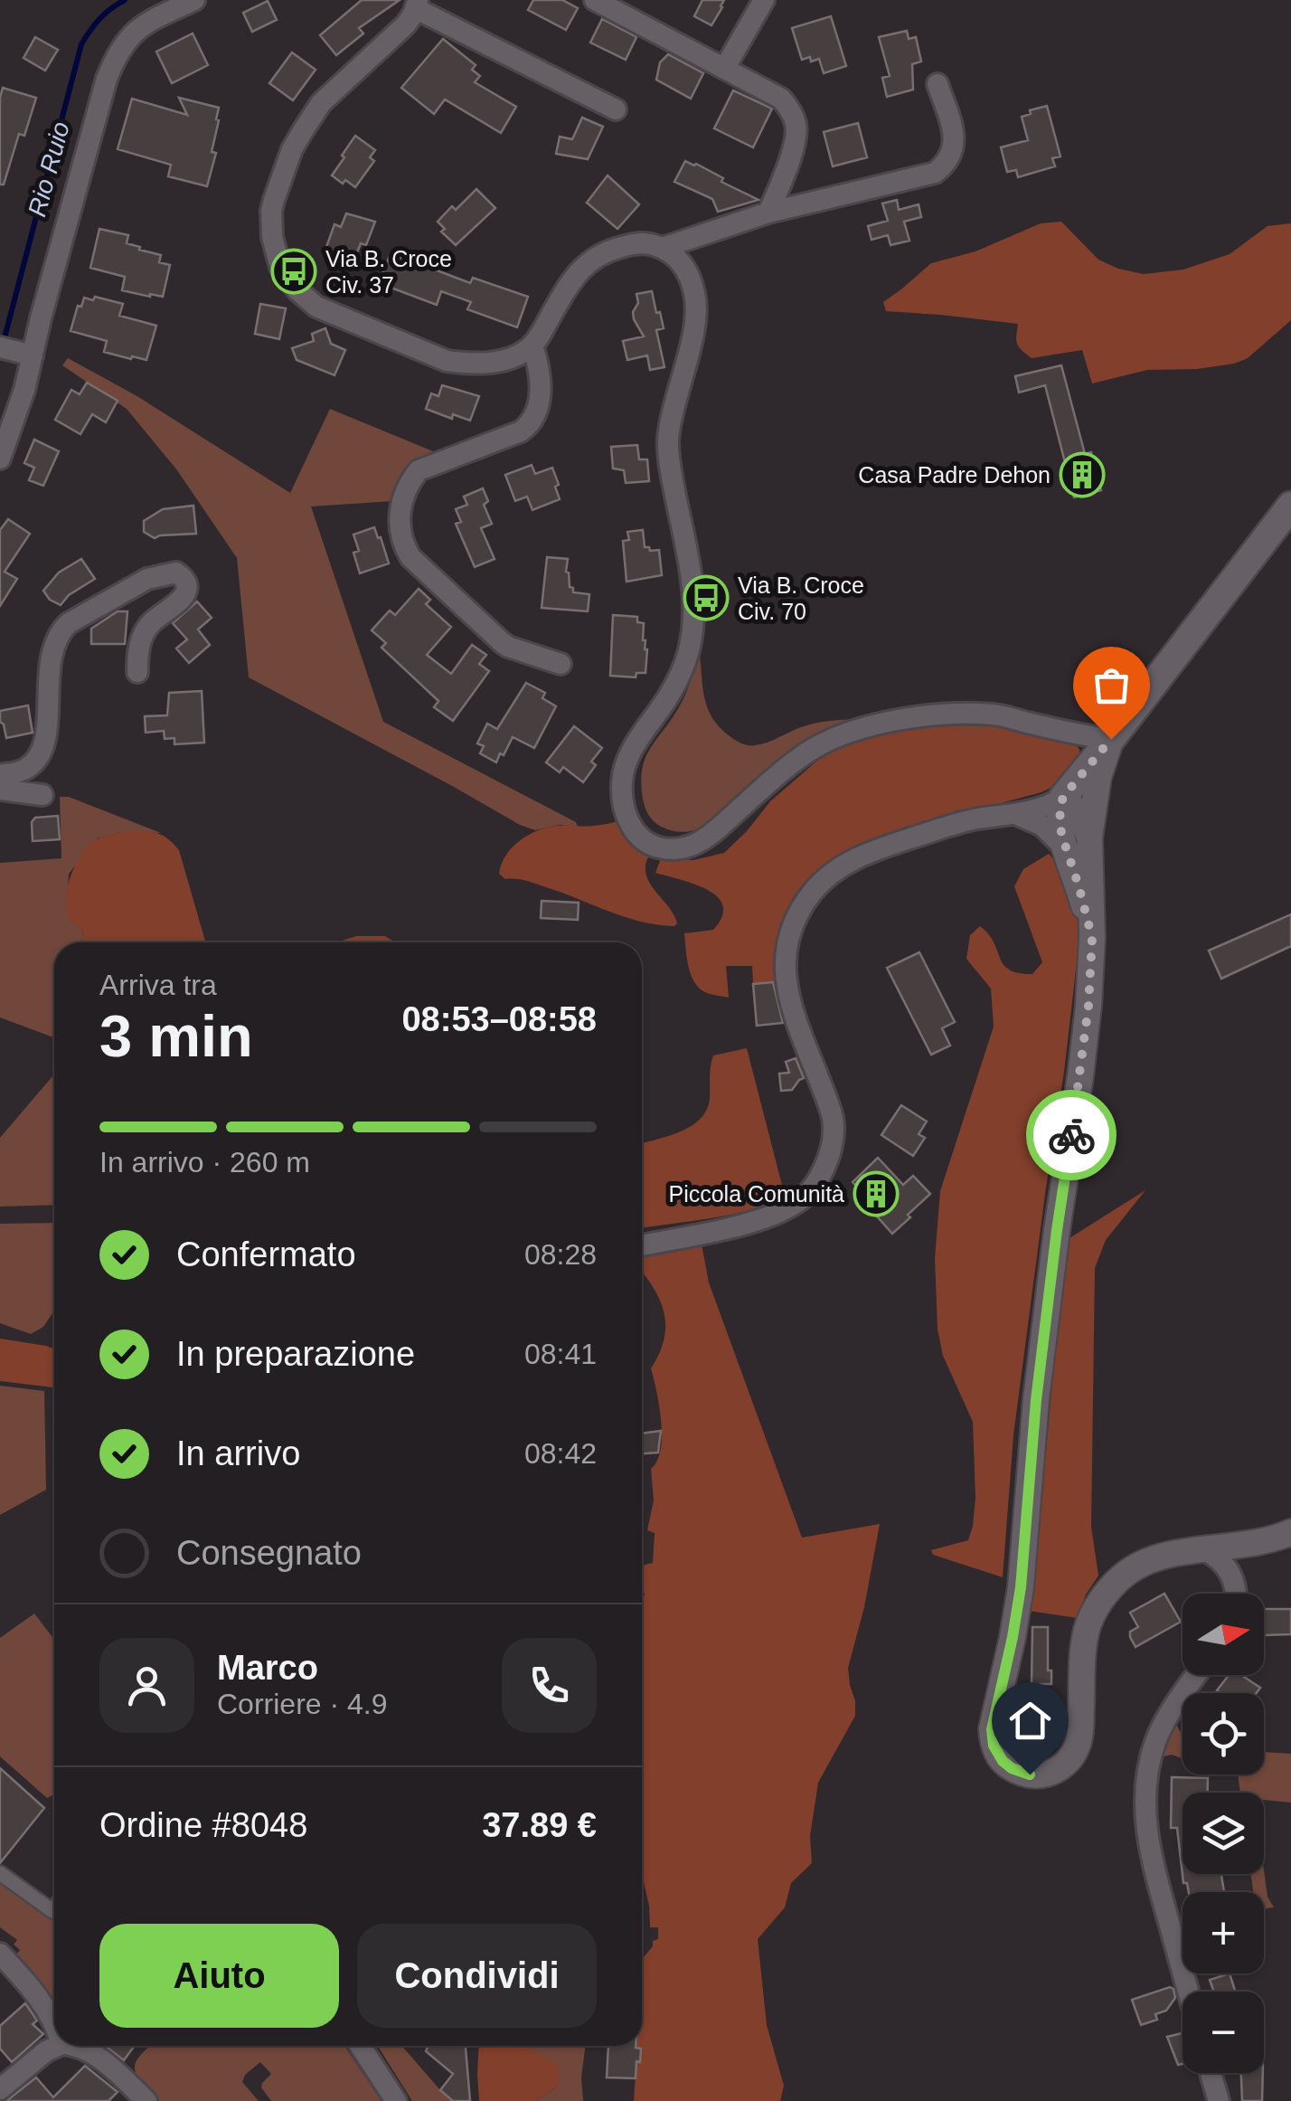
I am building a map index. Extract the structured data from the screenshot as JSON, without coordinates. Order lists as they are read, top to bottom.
{
  "water": ["Rio Ruio"],
  "places": {
    "bus stop": ["Via B. Croce Civ. 37", "Via B. Croce Civ. 70"],
    "building": ["Casa Padre Dehon", "Piccola Comunità"]
  },
  "north": "right",
  "page": {
    "heading": ["3 min", "Arriva tra", "08:53–08:58"],
    "panel": [
      "Marco",
      "Corriere · 4.9",
      "Ordine #8048",
      "37.89 €"
    ],
    "bar": "In arrivo · 260 m",
    "list": [
      ["Confermato", "08:28"],
      ["In preparazione", "08:41"],
      ["In arrivo", "08:42"],
      "Consegnato"
    ],
    "map_buttons": ["+", "−"],
    "buttons": ["Aiuto", "Condividi"]
  }
}
